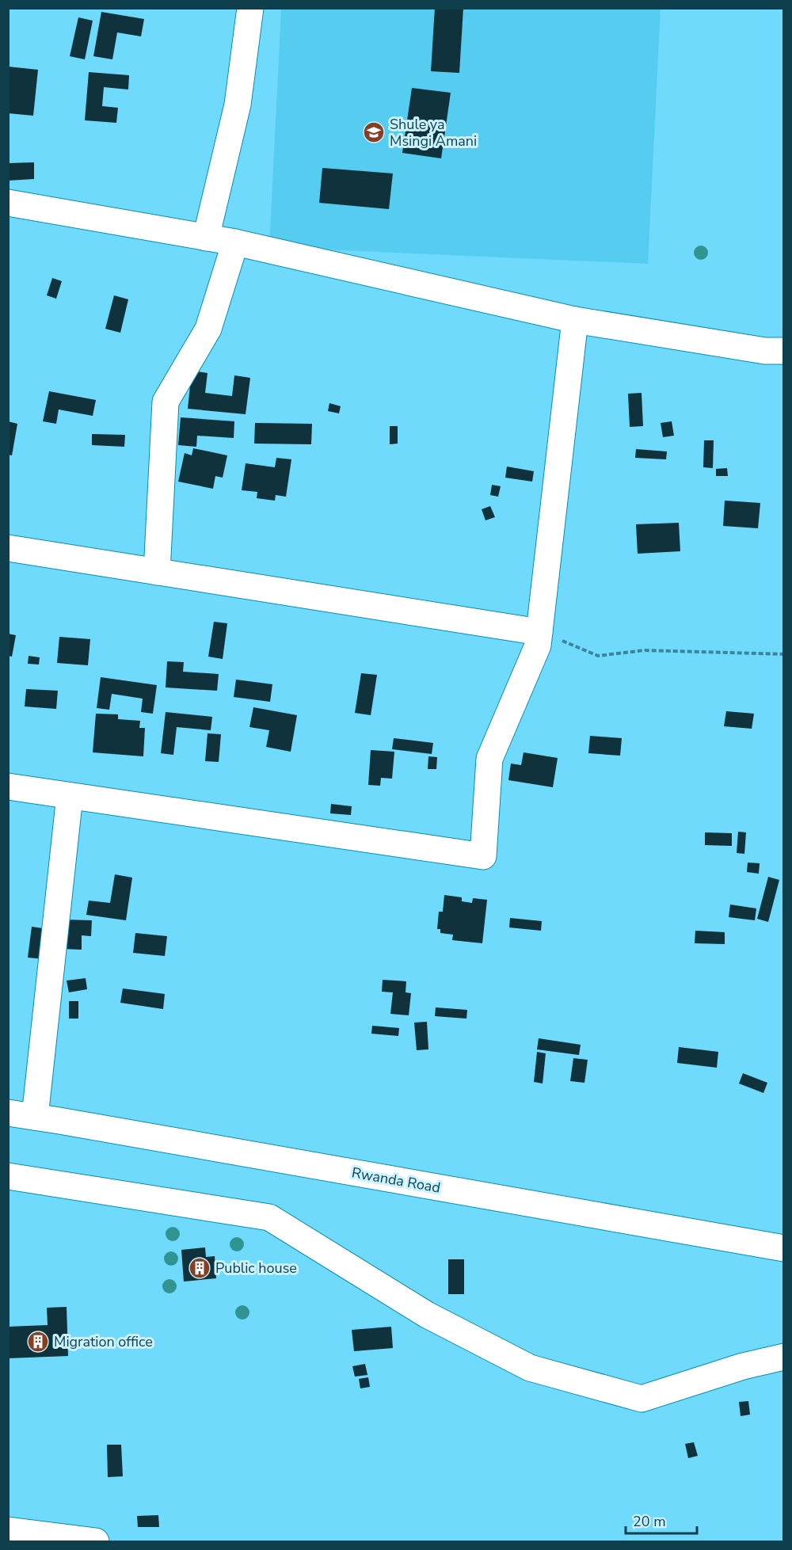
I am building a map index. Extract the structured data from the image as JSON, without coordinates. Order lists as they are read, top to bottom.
{
  "streets": {
    "main road": ["Rwanda Road"]
  },
  "places": {
    "school or university": ["Shule ya Msingi Amani"],
    "building": ["Public house", "Migration office"]
  },
  "scale_bar": "20 m"
}
